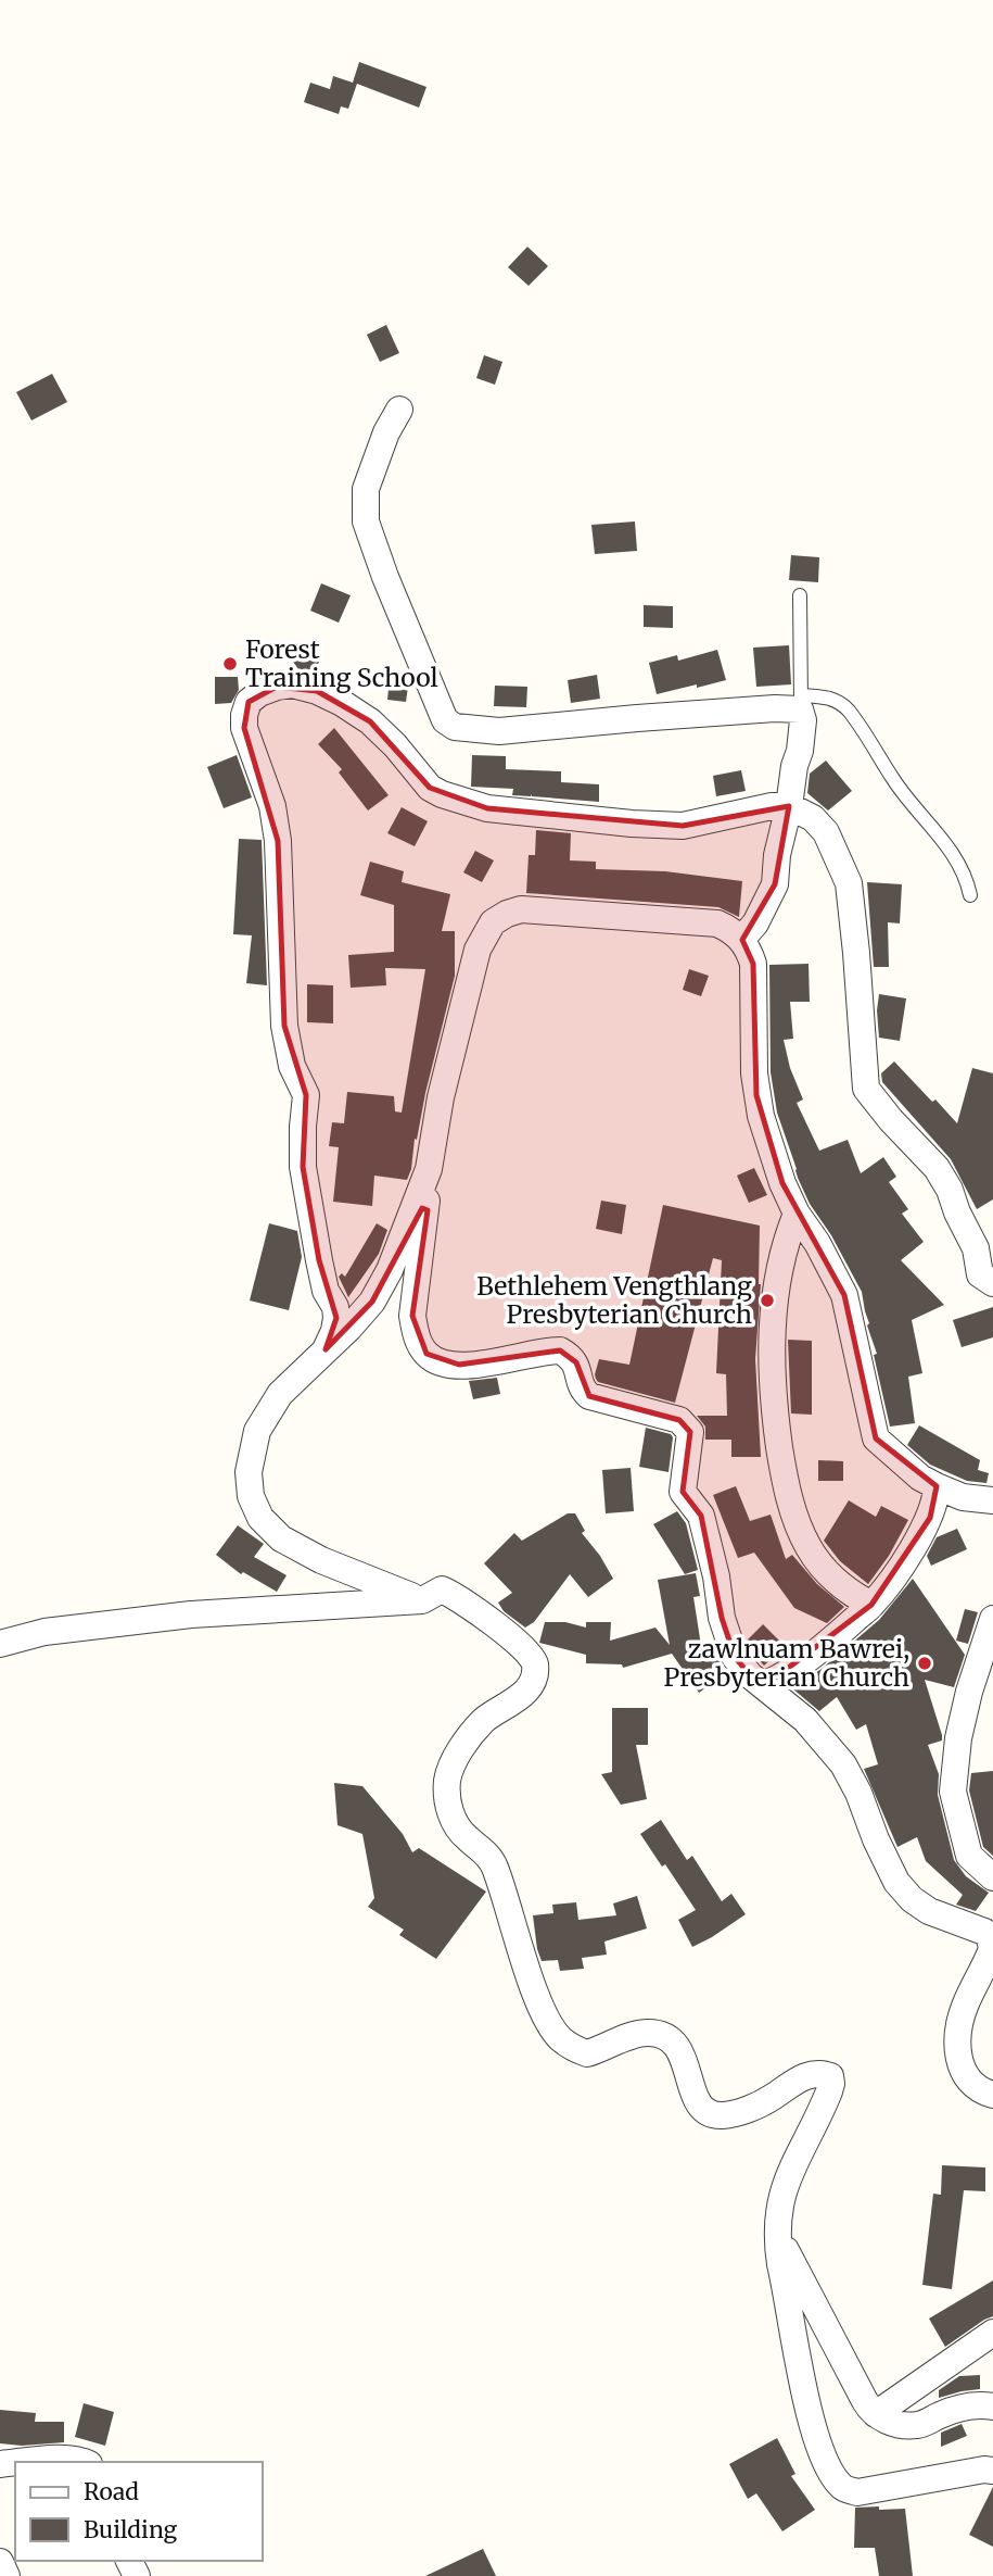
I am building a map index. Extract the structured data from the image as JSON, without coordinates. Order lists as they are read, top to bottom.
{
  "places": ["Forest Training School", "Bethlehem Vengthlang Presbyterian Church", "zawlnuam Bawrei, Presbyterian Church"],
  "legend": ["Road", "Building"]
}
